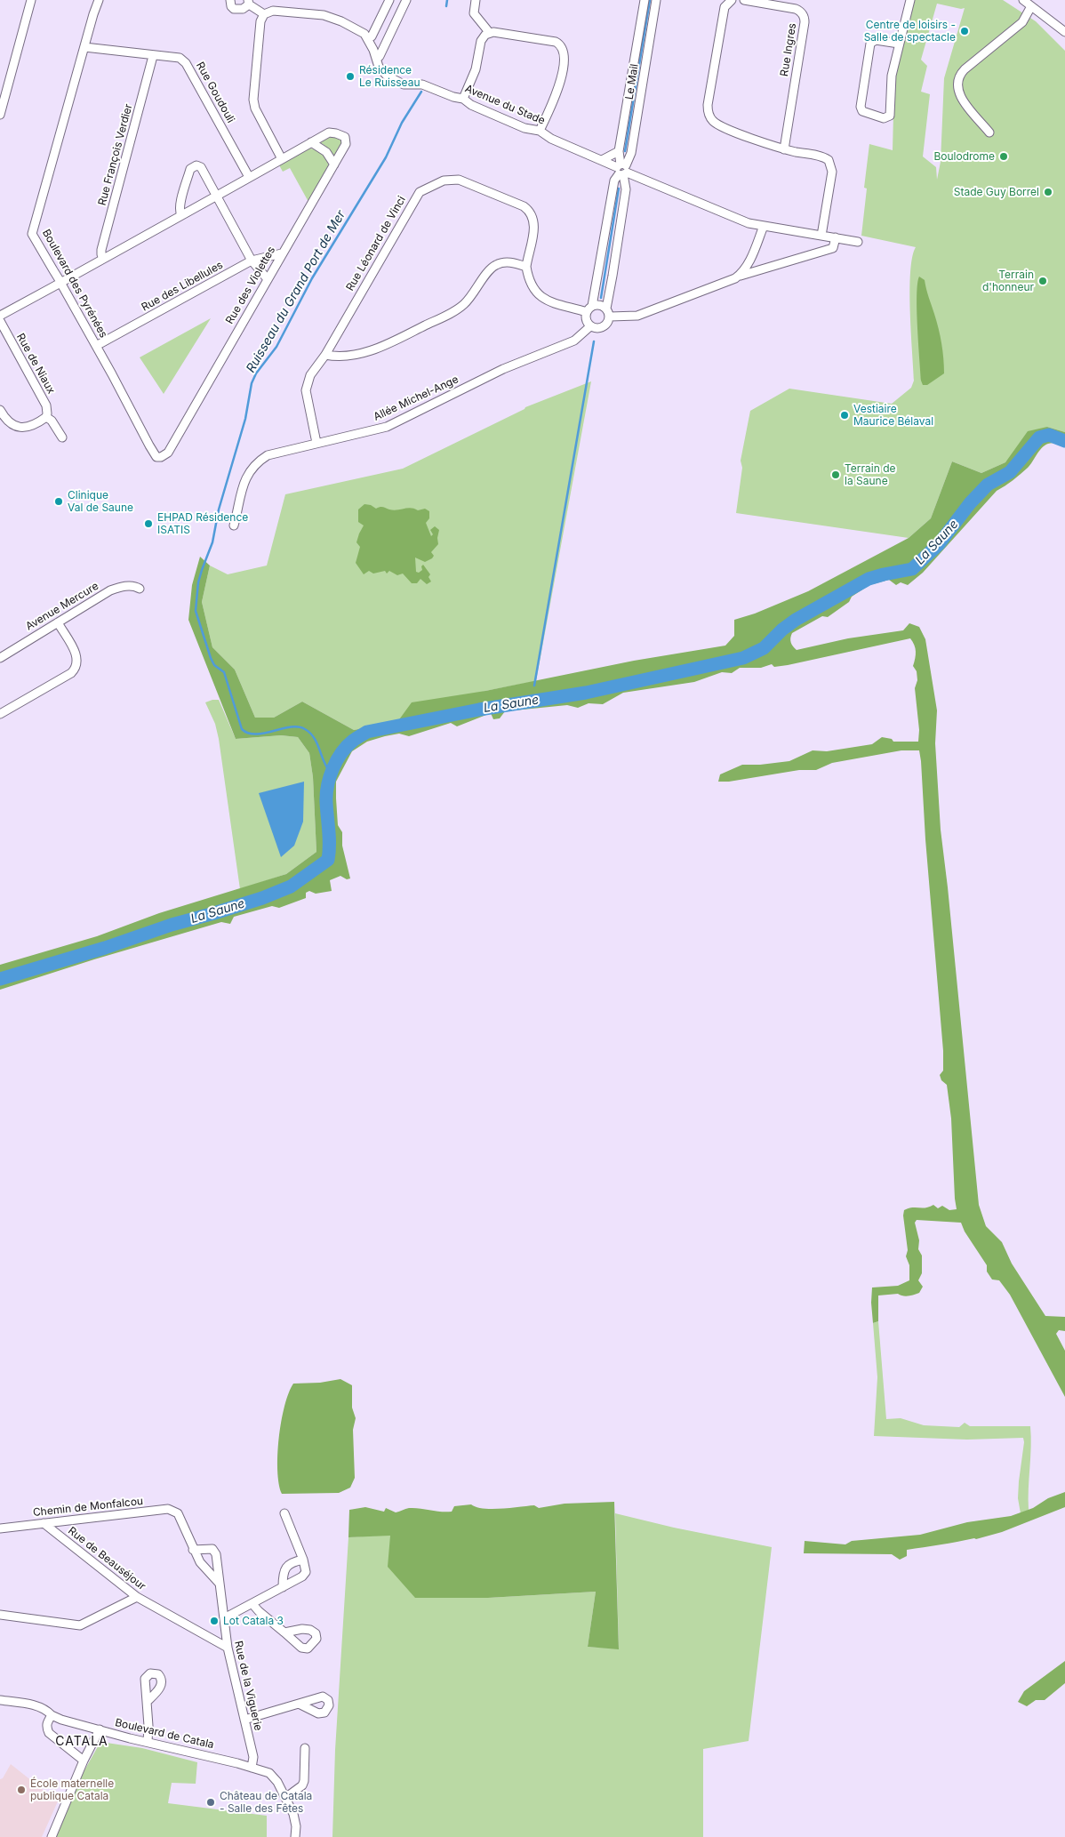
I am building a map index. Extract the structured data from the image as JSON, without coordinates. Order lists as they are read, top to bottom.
{
  "streets": {
    "street": [
      "Rue Ingres",
      "Le Mail",
      "Rue Goudouli",
      "Avenue du Stade",
      "Rue François Verdier",
      "Rue Léonard de Vinci",
      "Boulevard des Pyrénées",
      "Rue des Violettes",
      "Rue des Libellules",
      "Rue de Niaux",
      "Allée Michel-Ange",
      "Avenue Mercure",
      "Chemin de Monfalcou",
      "Rue de Beauséjour",
      "Rue de la Viguerie",
      "Boulevard de Catala"
    ]
  },
  "crossings": [
    ["Le Mail", "Avenue du Stade"],
    ["Le Mail", "Allée Michel-Ange"],
    ["Rue Goudouli", "Rue François Verdier"],
    ["Rue Goudouli", "Boulevard des Pyrénées"],
    ["Rue Léonard de Vinci", "Allée Michel-Ange"],
    ["Boulevard des Pyrénées", "Rue des Violettes"],
    ["Boulevard des Pyrénées", "Rue des Libellules"],
    ["Rue des Violettes", "Rue des Libellules"],
    ["Chemin de Monfalcou", "Rue de Beauséjour"],
    ["Chemin de Monfalcou", "Rue de la Viguerie"],
    ["Rue de Beauséjour", "Rue de la Viguerie"],
    ["Rue de la Viguerie", "Boulevard de Catala"]
  ],
  "districts": ["CATALA"],
  "water": ["Ruisseau du Grand Port de Mer", "La Saune"],
  "places": [
    "Centre de loisirs - Salle de spectacle",
    "Résidence Le Ruisseau",
    "Boulodrome",
    "Stade Guy Borrel",
    "Terrain d'honneur",
    "Vestiaire Maurice Bélaval",
    "Terrain de la Saune",
    "Clinique Val de Saune",
    "EHPAD Résidence ISATIS",
    "Lot Catala 3",
    "École maternelle publique Catala",
    "Château de Catala - Salle des Fêtes"
  ]
}
